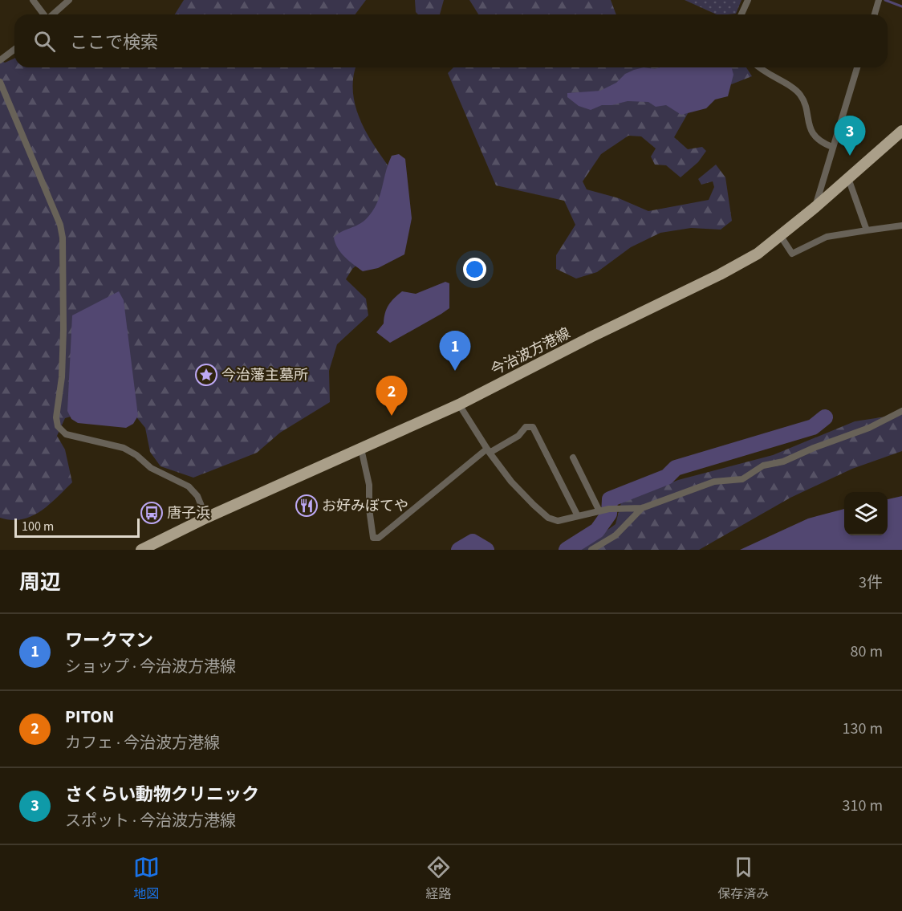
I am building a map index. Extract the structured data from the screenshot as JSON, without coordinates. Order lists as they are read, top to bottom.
{
  "streets": {
    "main road": ["今治波方港線"]
  },
  "places": {
    "place": ["今治藩主墓所"],
    "restaurant": ["お好みぼてや"],
    "bus stop": ["唐子浜"]
  },
  "scale_bar": "100 m",
  "page": {
    "search": "ここで検索",
    "pins": ["3", "1", "2"],
    "scale": "100 m",
    "heading": ["周辺", "3件"],
    "list": [
      {
        "mark": "1",
        "name": "ワークマン",
        "note": "ショップ · 今治波方港線",
        "value": "80 m"
      },
      {
        "mark": "2",
        "name": "PITON",
        "note": "カフェ · 今治波方港線",
        "value": "130 m"
      },
      {
        "mark": "3",
        "name": "さくらい動物クリニック",
        "note": "スポット · 今治波方港線",
        "value": "310 m"
      }
    ],
    "nav": ["地図", "経路", "保存済み"]
  }
}
